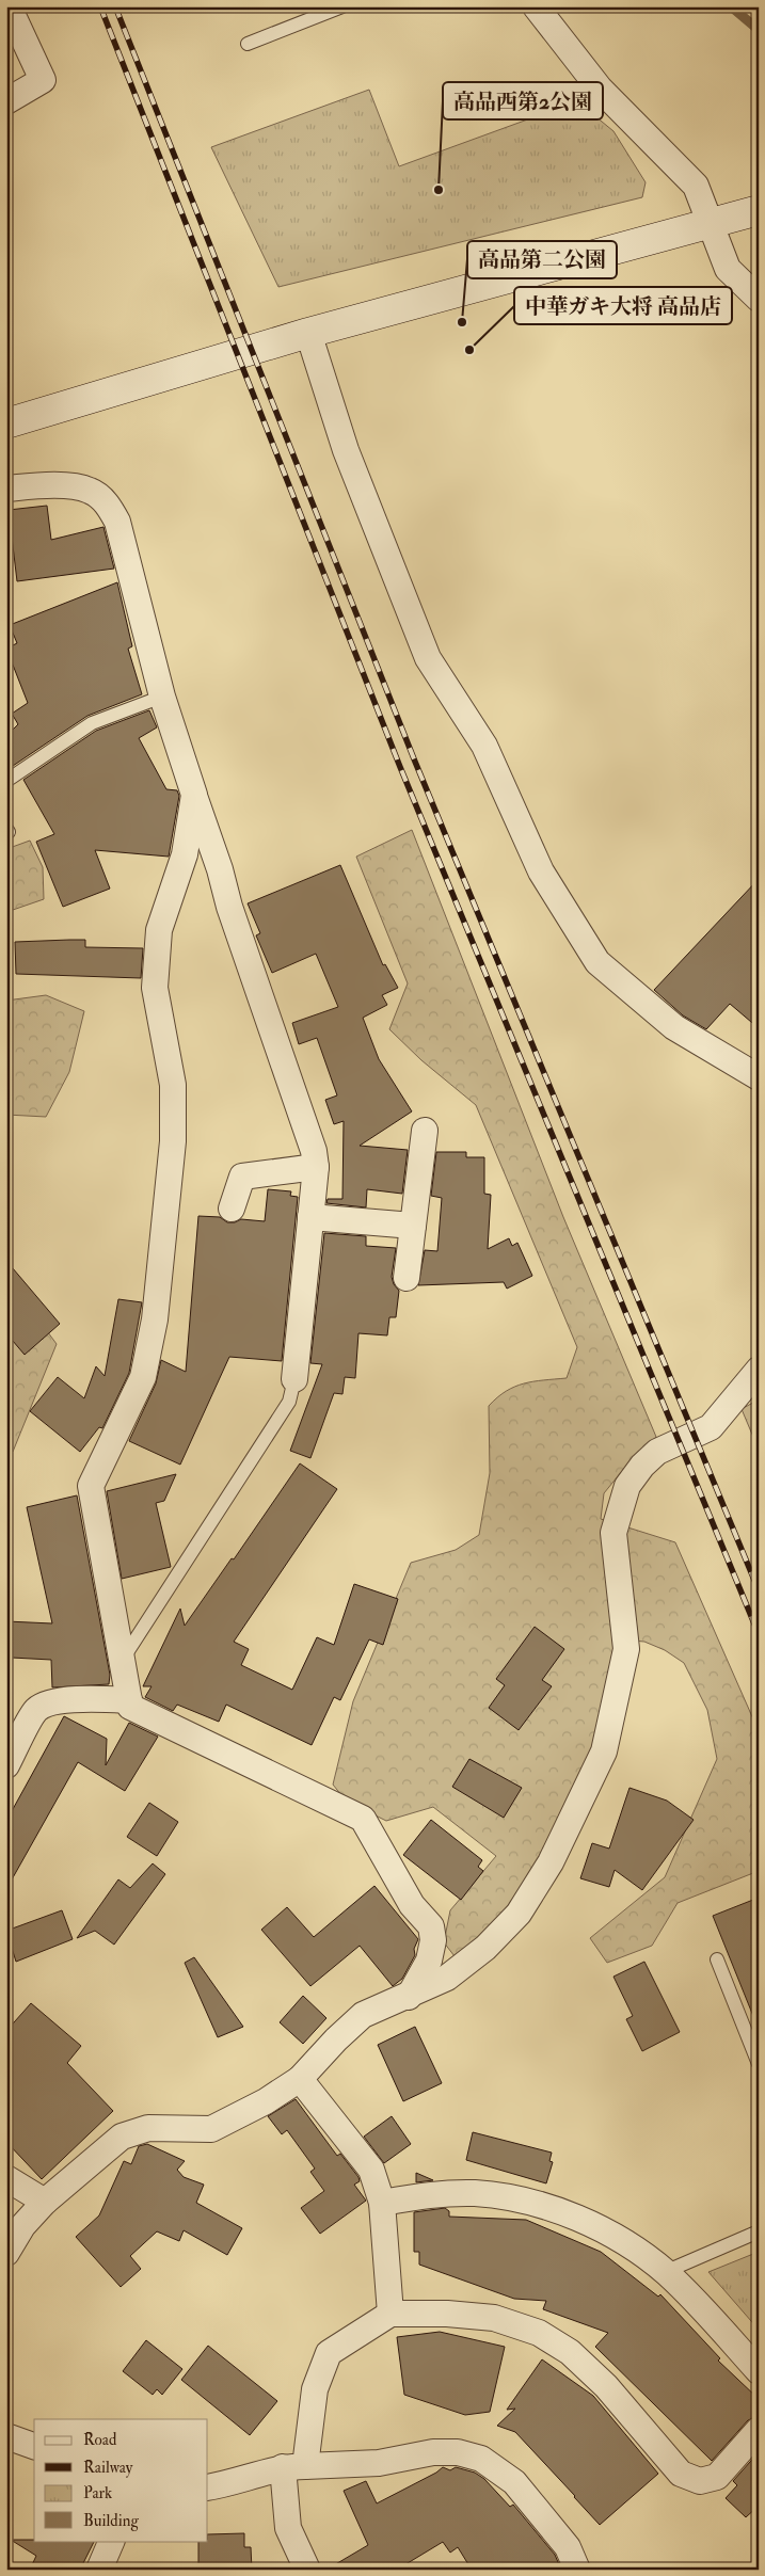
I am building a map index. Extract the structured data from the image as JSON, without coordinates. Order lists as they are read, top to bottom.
{
  "places": ["高品西第2公園", "高品第二公園", "中華ガキ大将 高品店"],
  "legend": [
    "Road",
    "Railway",
    "Park",
    "Building"
  ]
}
